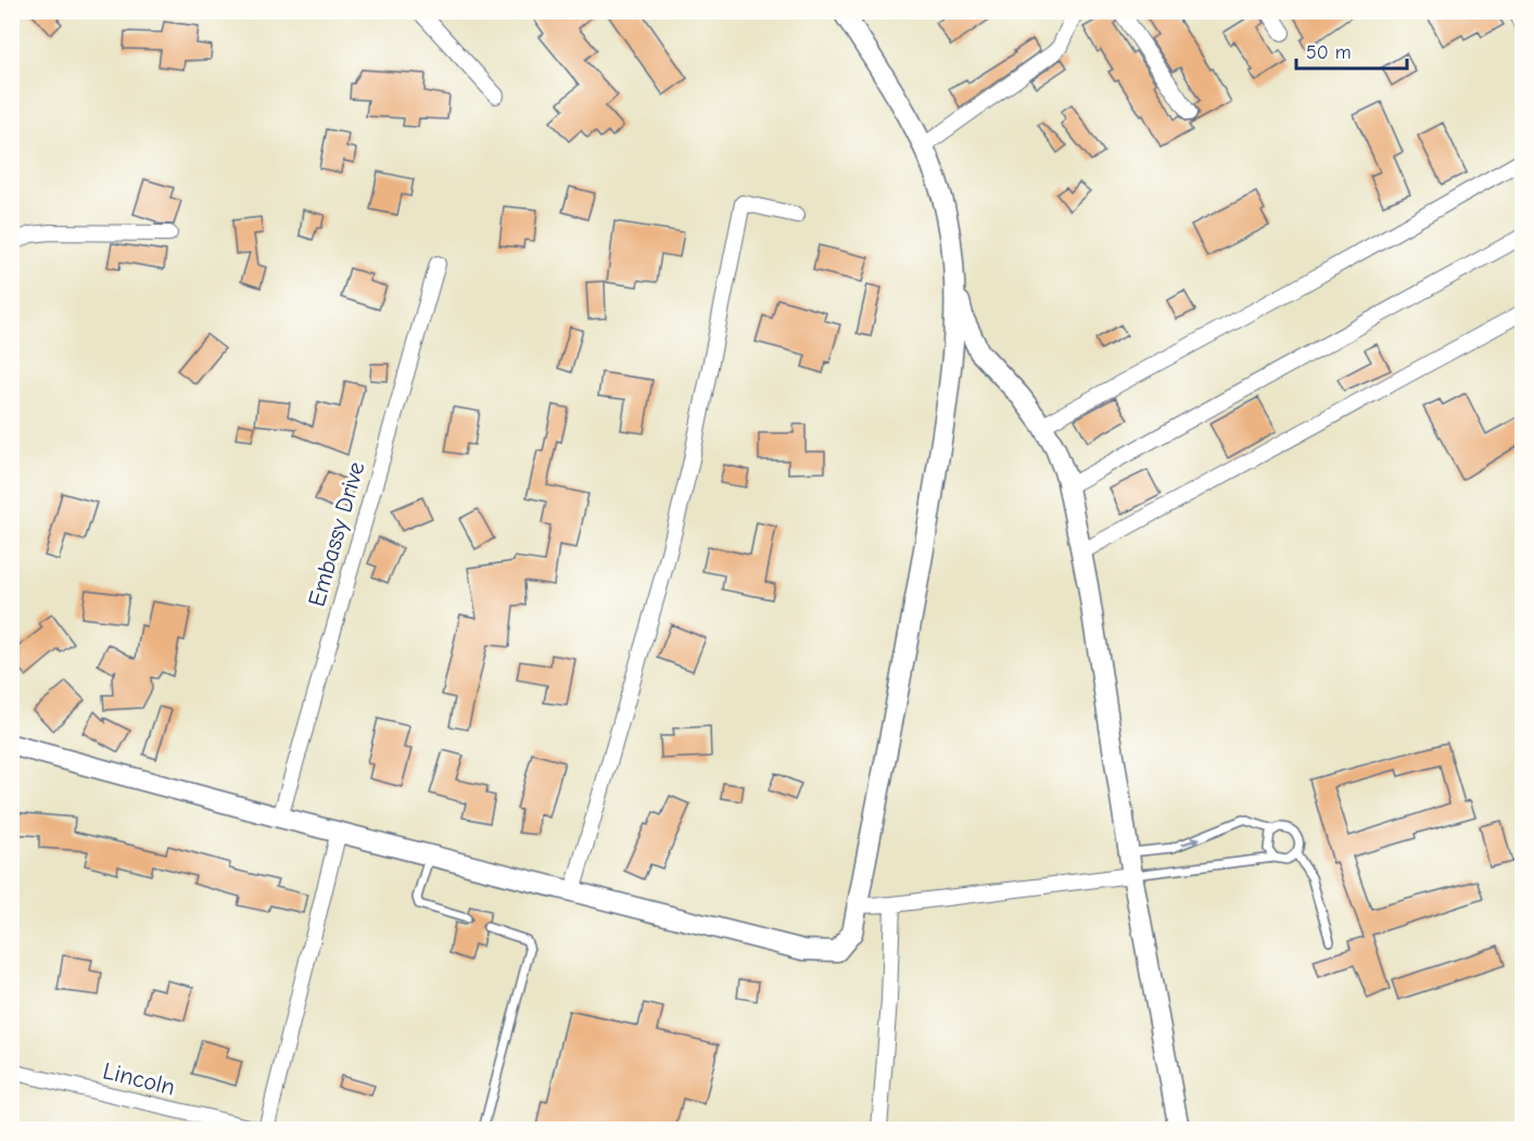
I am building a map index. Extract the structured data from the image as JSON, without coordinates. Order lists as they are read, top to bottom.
{
  "streets": {
    "street": ["Embassy Drive", "Lincoln"]
  },
  "scale_bar": "50 m"
}
